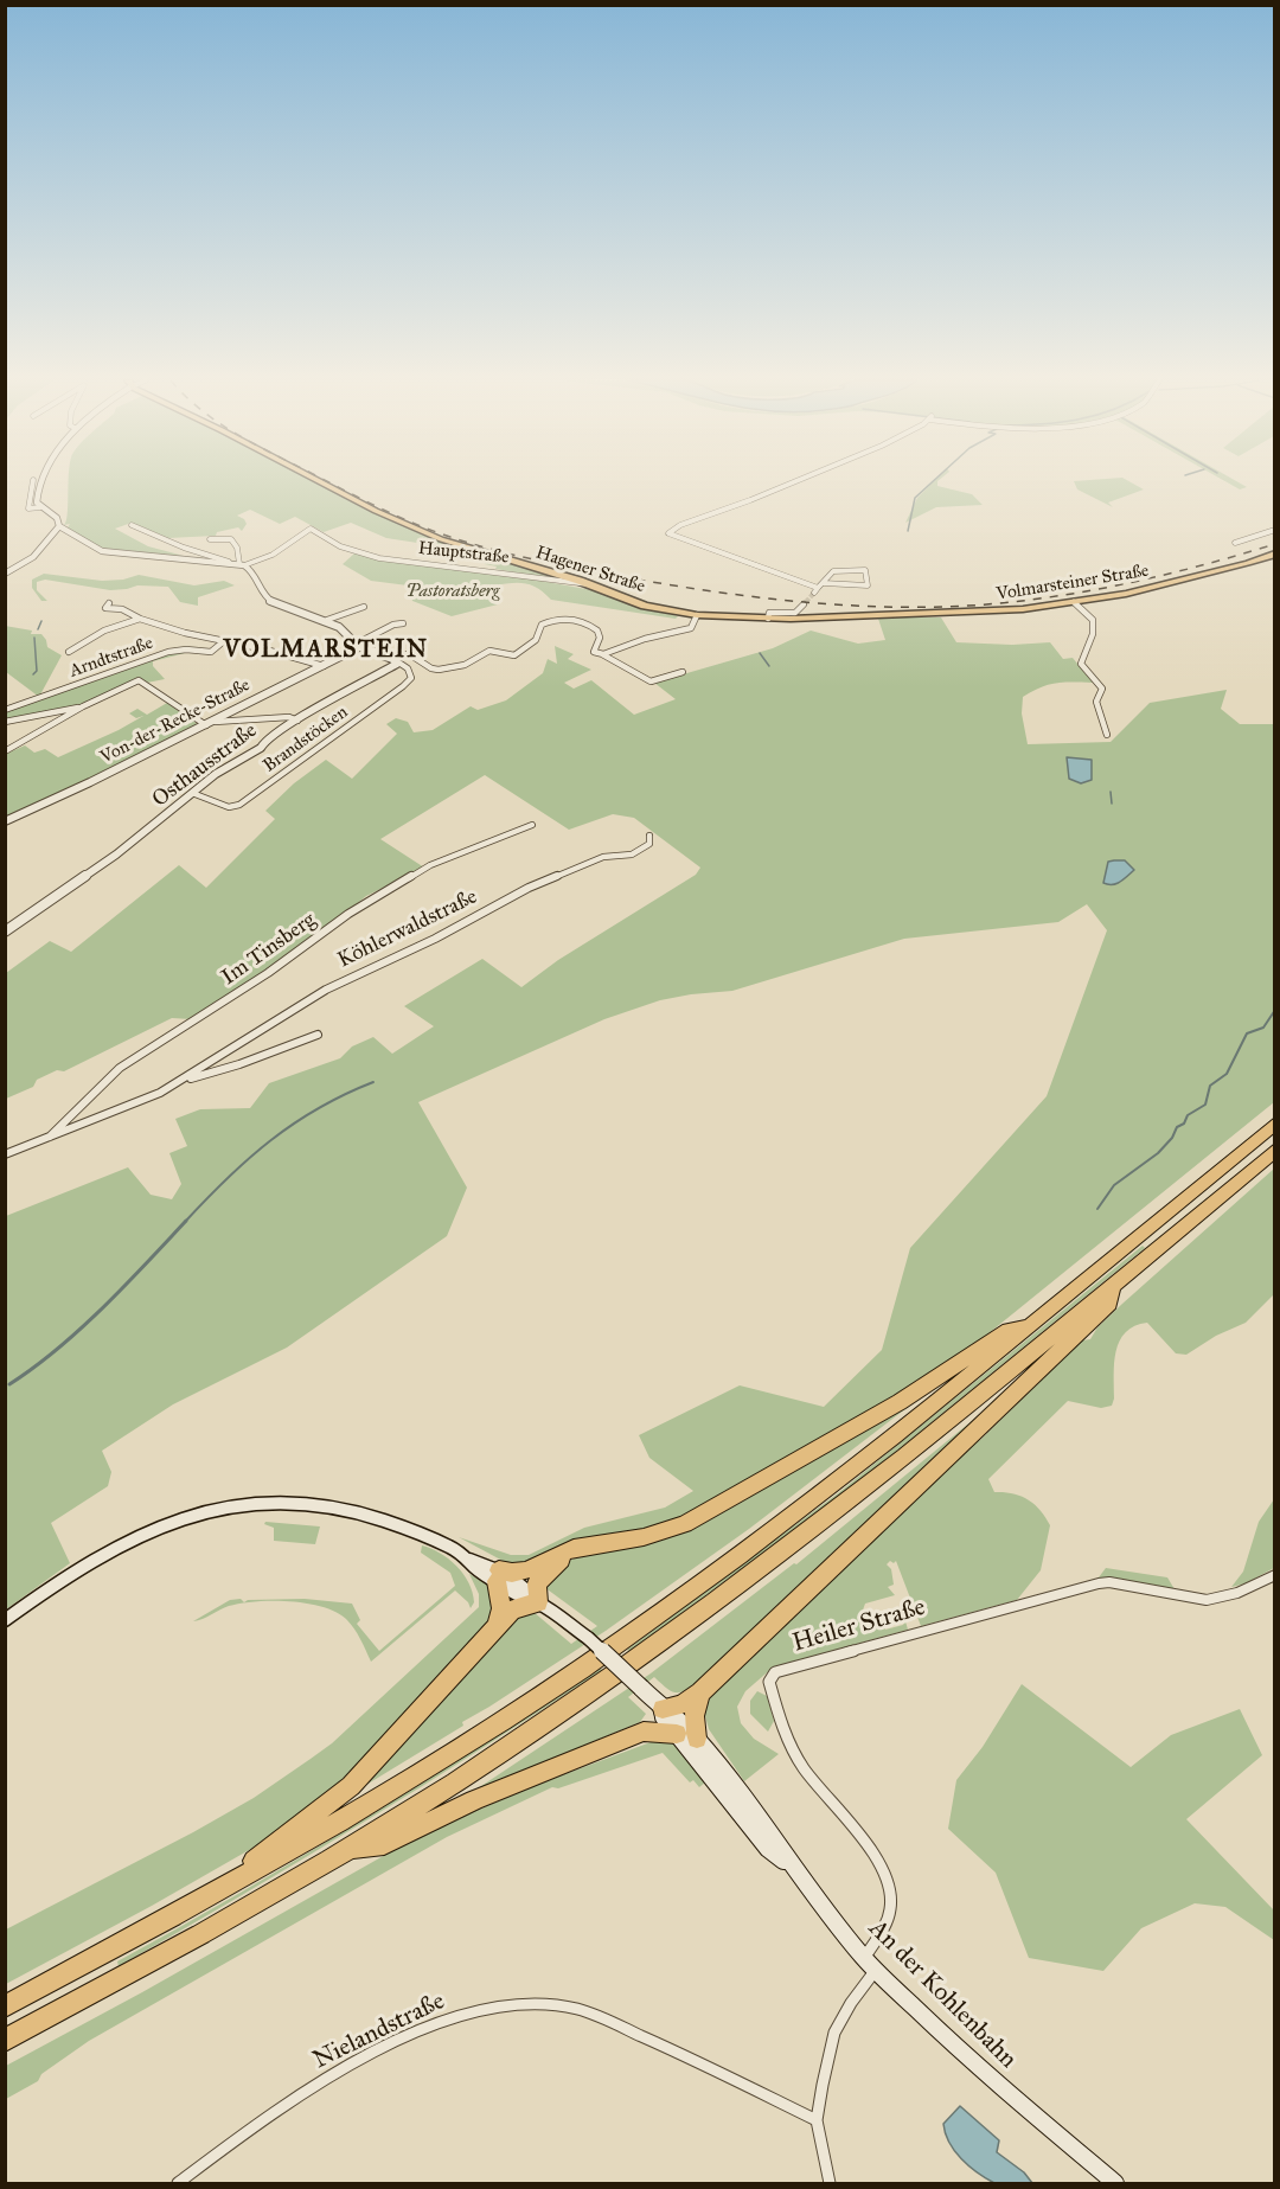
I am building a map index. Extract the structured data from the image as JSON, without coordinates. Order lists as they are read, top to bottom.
{
  "streets": {
    "main road": ["Hagener Straße", "Volmarsteiner Straße", "An der Kohlenbahn"],
    "street": [
      "Hauptstraße",
      "Arndtstraße",
      "Von-der-Recke-Straße",
      "Brandstöcken",
      "Osthausstraße",
      "Köhlerwaldstraße",
      "Im Tinsberg",
      "Heiler Straße",
      "Nielandstraße"
    ]
  },
  "crossings": [
    ["Hauptstraße", "Hagener Straße"],
    ["Hagener Straße", "Volmarsteiner Straße"],
    ["Brandstöcken", "Osthausstraße"],
    ["Köhlerwaldstraße", "Im Tinsberg"],
    ["Heiler Straße", "An der Kohlenbahn"],
    ["Heiler Straße", "Nielandstraße"]
  ],
  "districts": ["VOLMARSTEIN"],
  "parks": ["Pastoratsberg"]
}
